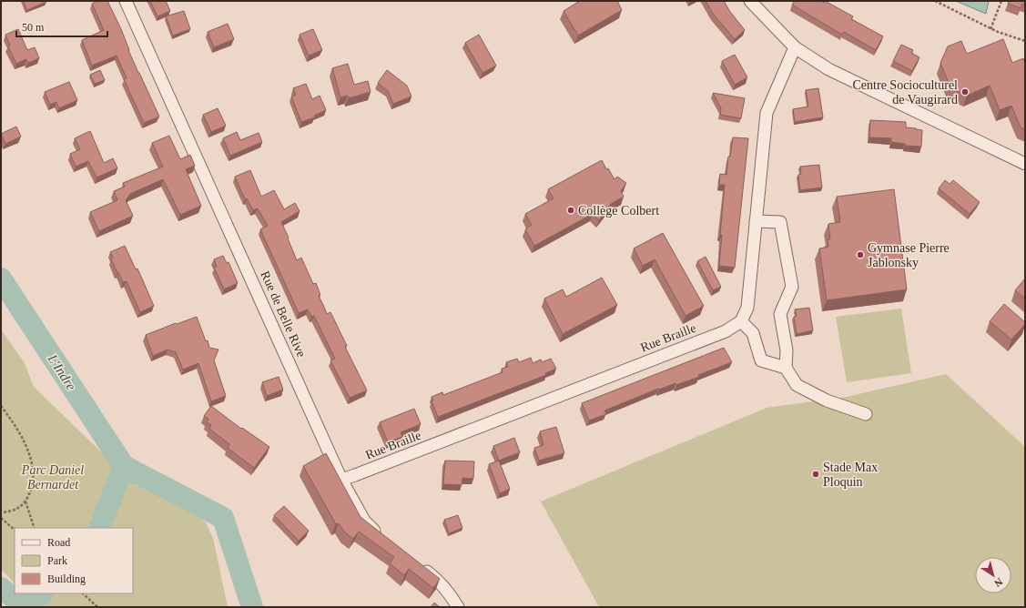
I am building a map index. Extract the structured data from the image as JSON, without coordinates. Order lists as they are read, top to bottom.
{
  "streets": {
    "street": ["Rue de Belle Rive", "Rue Braille"]
  },
  "crossings": [
    ["Rue de Belle Rive", "Rue Braille"]
  ],
  "water": ["L'Indre"],
  "parks": ["Parc Daniel Bernardet"],
  "places": [
    "Centre Socioculturel de Vaugirard",
    "Collège Colbert",
    "Gymnase Pierre Jablonsky",
    "Stade Max Ploquin"
  ],
  "legend": ["Road", "Park", "Building"],
  "scale_bar": "50 m",
  "north": "bottom right"
}
